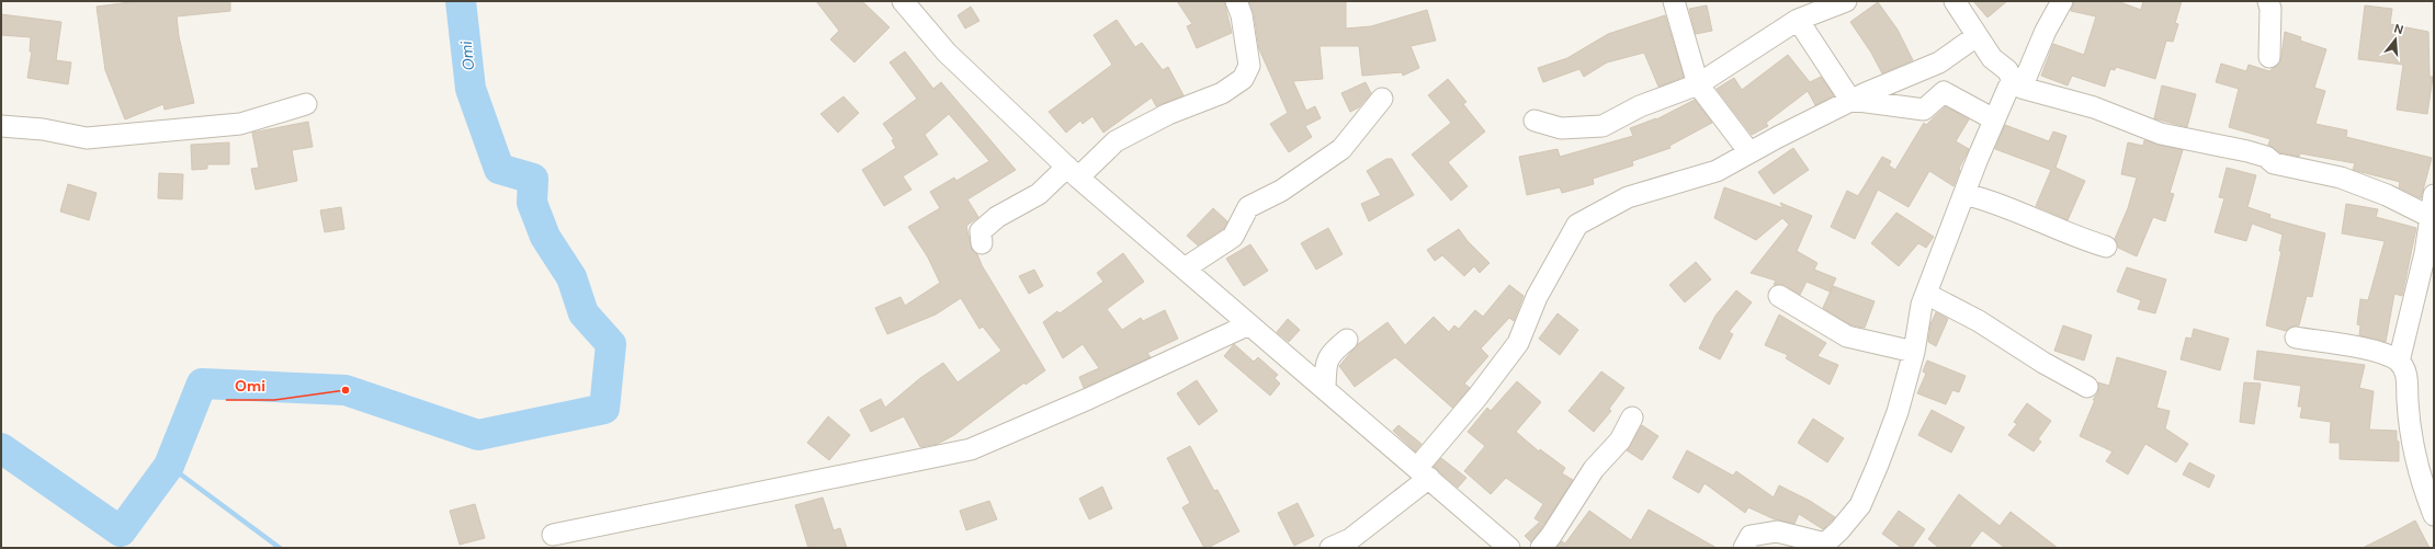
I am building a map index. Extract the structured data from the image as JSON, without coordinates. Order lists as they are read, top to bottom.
{
  "water": ["Omi"],
  "places": ["Omi"],
  "north": "top"
}
